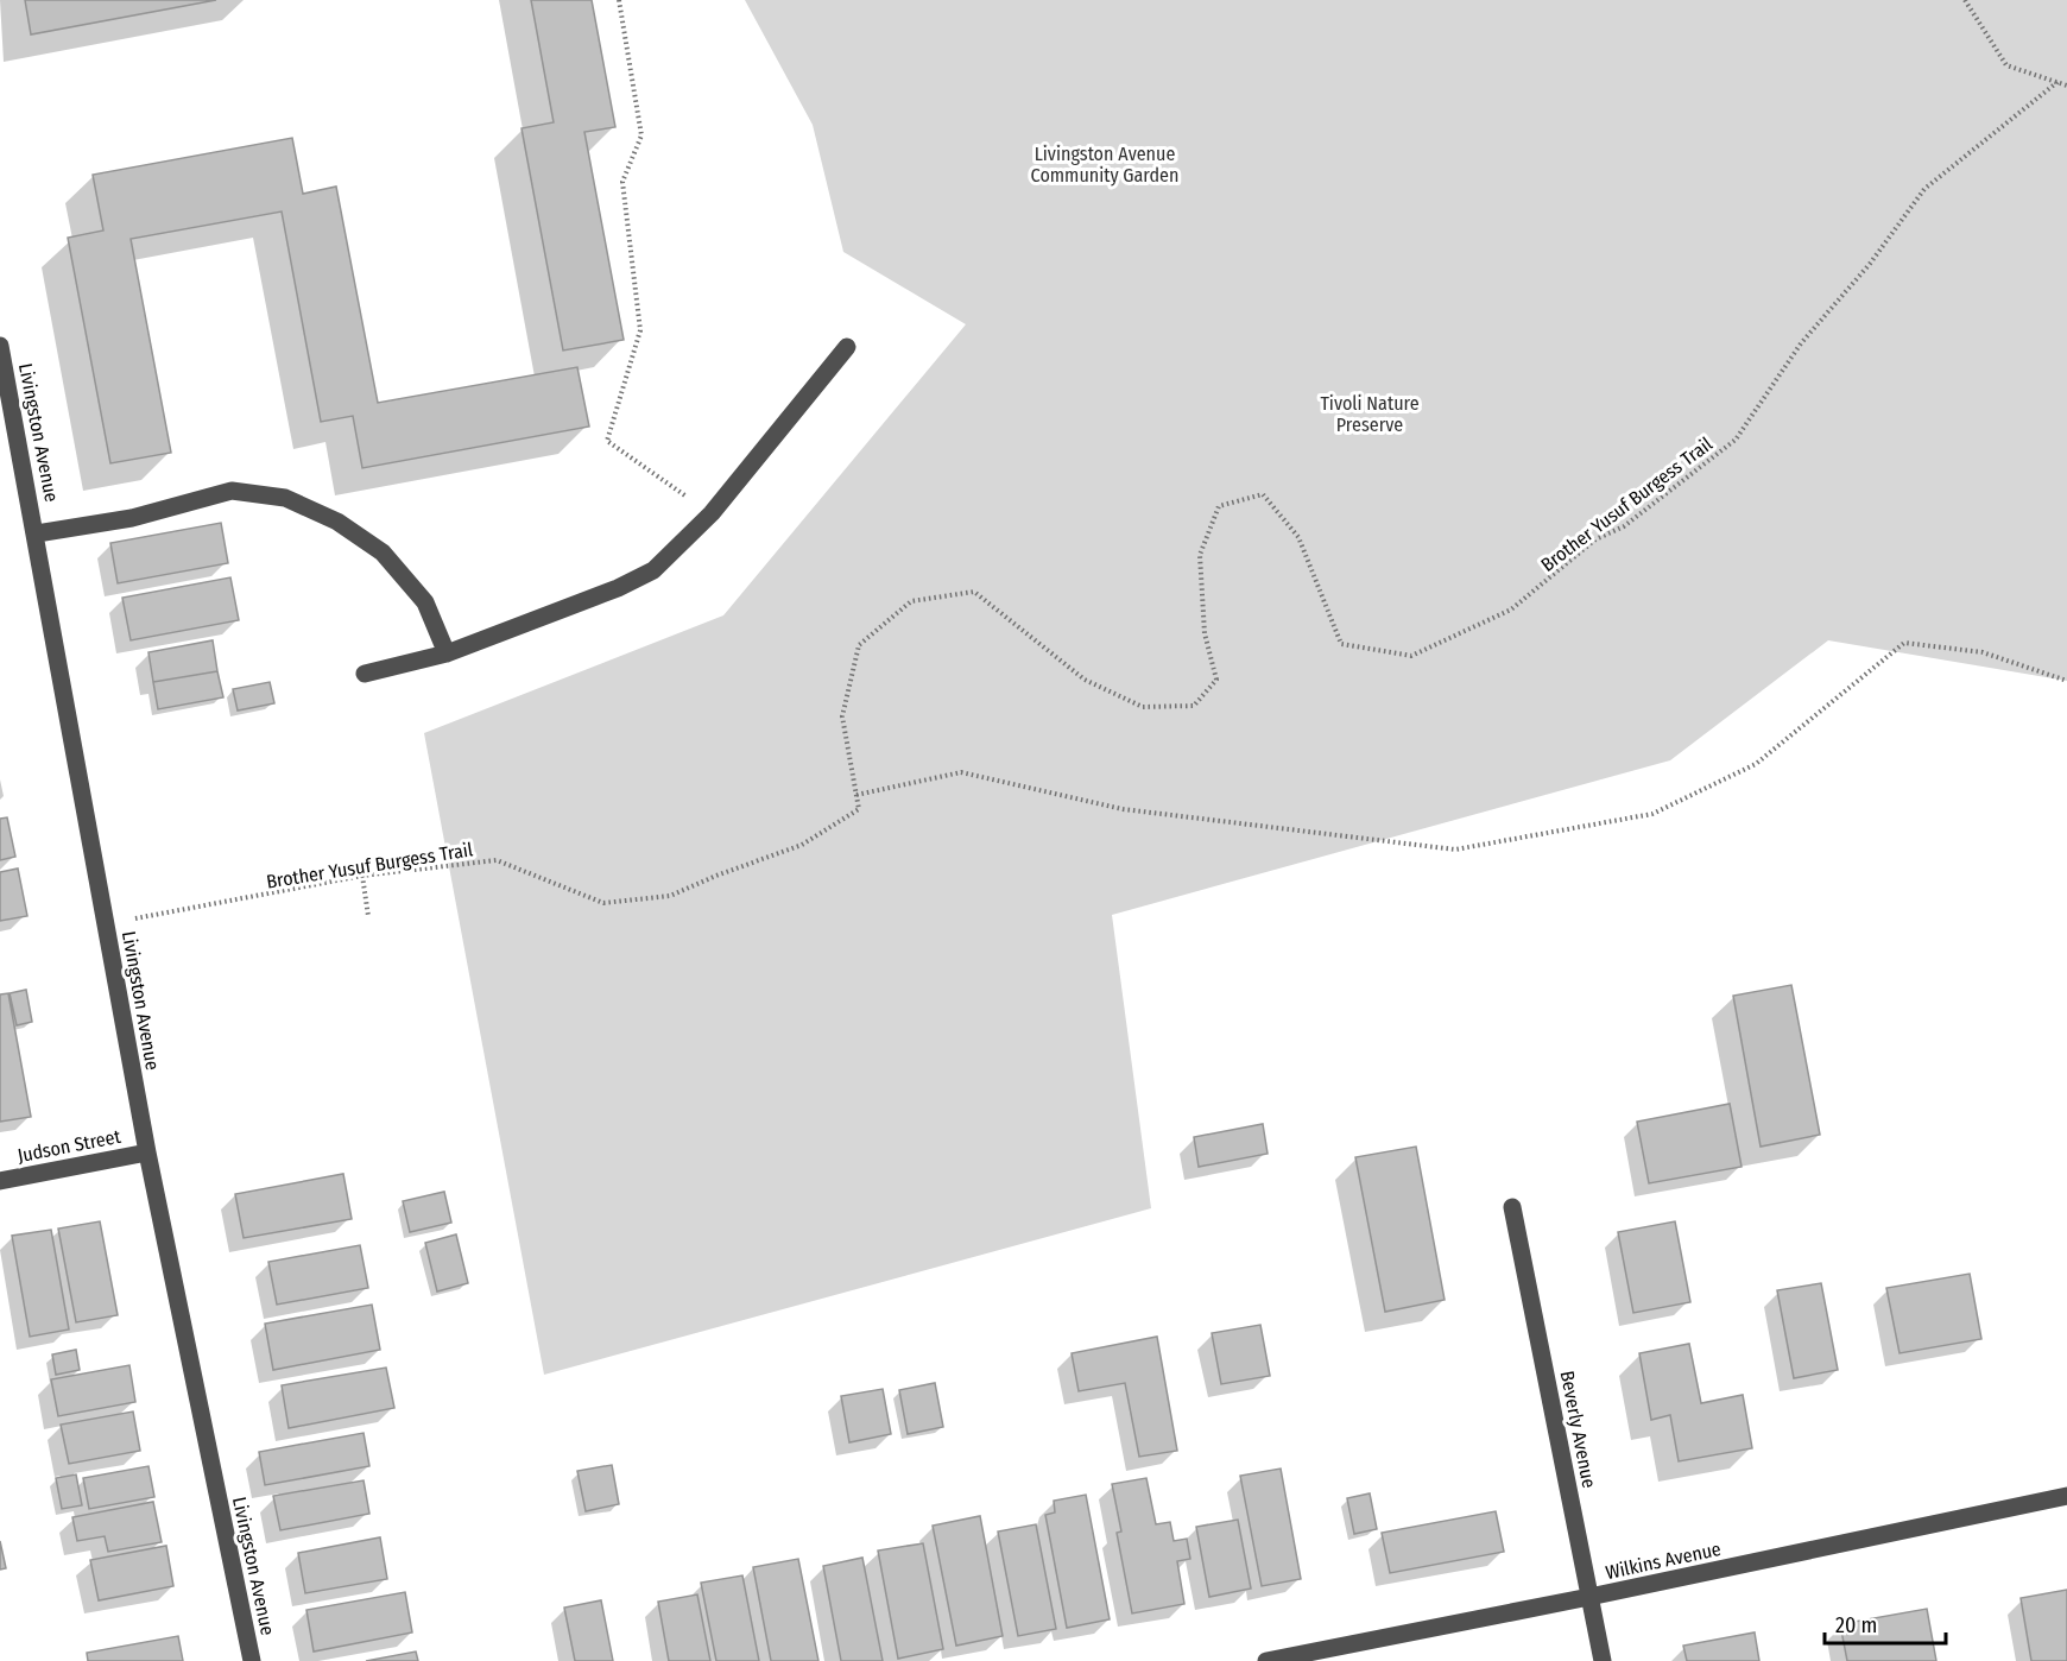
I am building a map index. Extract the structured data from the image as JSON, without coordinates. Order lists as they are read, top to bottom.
{
  "streets": {
    "street": [
      "Livingston Avenue",
      "Judson Street",
      "Beverly Avenue",
      "Wilkins Avenue"
    ],
    "path": ["Brother Yusuf Burgess Trail"]
  },
  "crossings": [
    ["Livingston Avenue", "Brother Yusuf Burgess Trail"],
    ["Livingston Avenue", "Judson Street"],
    ["Beverly Avenue", "Wilkins Avenue"]
  ],
  "parks": ["Livingston Avenue Community Garden", "Tivoli Nature Preserve"],
  "scale_bar": "20 m"
}
